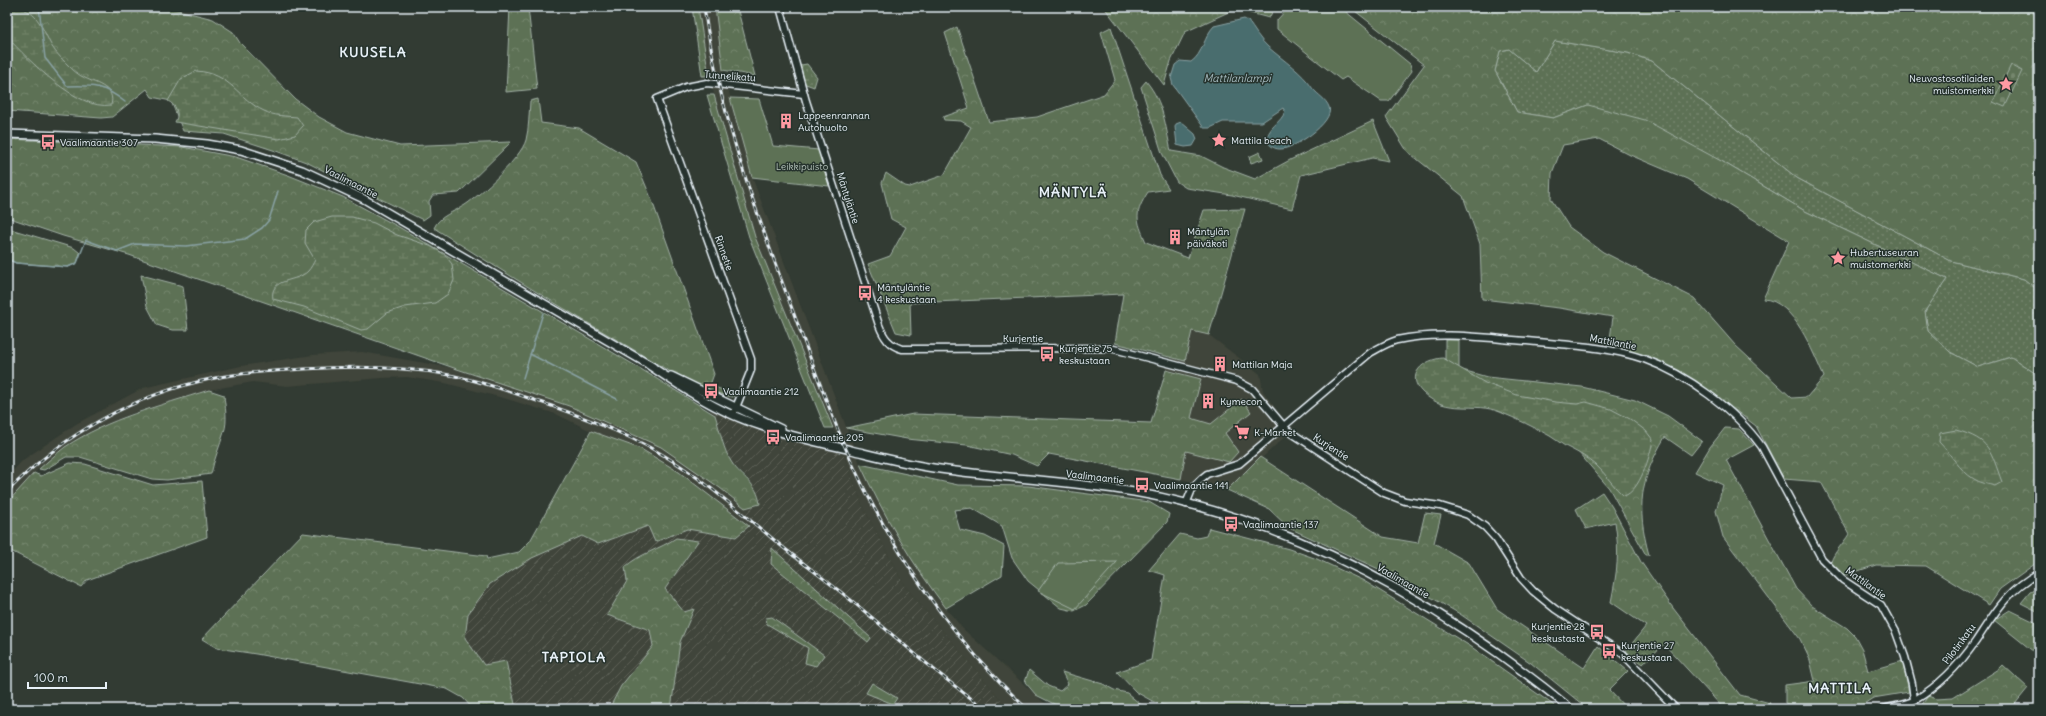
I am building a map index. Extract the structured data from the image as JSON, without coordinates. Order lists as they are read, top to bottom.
{
  "streets": {
    "main road": ["Vaalimaantie"],
    "street": [
      "Tunnelikatu",
      "Mäntyläntie",
      "Rinnetie",
      "Kurjentie",
      "Mattilantie",
      "Pilotinkatu"
    ]
  },
  "crossings": [
    ["Tunnelikatu", "Mäntyläntie"],
    ["Tunnelikatu", "Rinnetie"],
    ["Vaalimaantie", "Rinnetie"],
    ["Vaalimaantie", "Mattilantie"],
    ["Mäntyläntie", "Kurjentie"],
    ["Kurjentie", "Mattilantie"],
    ["Mattilantie", "Pilotinkatu"]
  ],
  "districts": [
    "KUUSELA",
    "MÄNTYLÄ",
    "TAPIOLA",
    "MATTILA"
  ],
  "water": ["Mattilanlampi"],
  "parks": ["Leikkipuisto"],
  "places": {
    "place": ["Neuvostosotilaiden muistomerkki", "Mattila beach", "Hubertuseuran muistomerkki"],
    "building": [
      "Lappeenrannan Autohuolto",
      "Mäntylän päiväkoti",
      "Mattilan Maja",
      "Kymecon"
    ],
    "bus stop": [
      "Vaalimaantie 307",
      "Mäntyläntie 4 keskustaan",
      "Kurjentie 75 keskustaan",
      "Vaalimaantie 212",
      "Vaalimaantie 205",
      "Vaalimaantie 141",
      "Vaalimaantie 137",
      "Kurjentie 28 keskustasta",
      "Kurjentie 27 keskustaan"
    ],
    "supermarket": ["K-Market"]
  },
  "scale_bar": "100 m"
}
